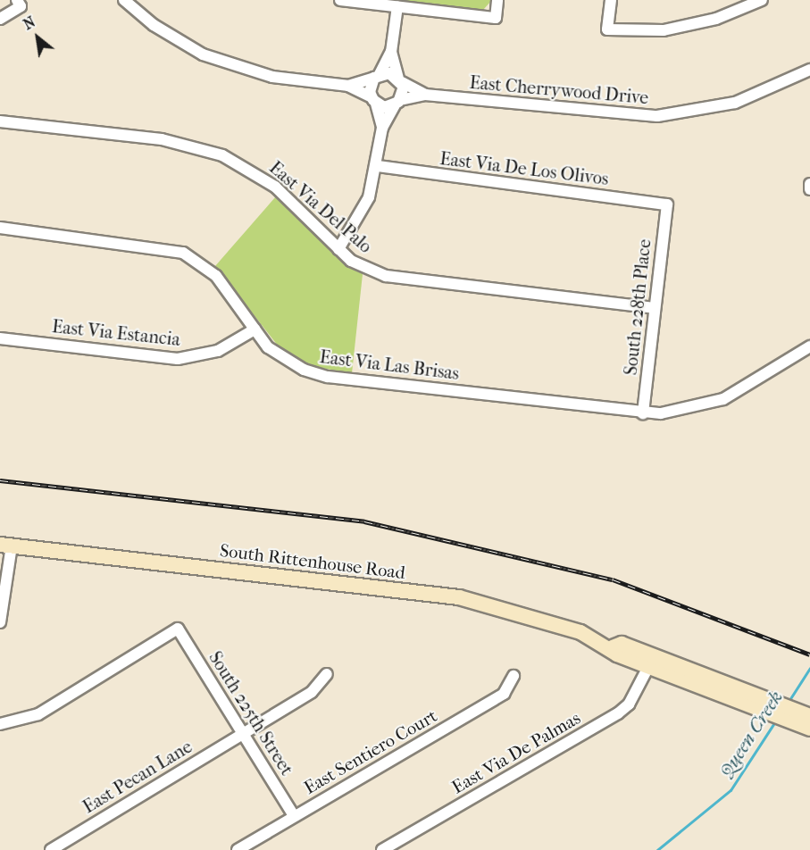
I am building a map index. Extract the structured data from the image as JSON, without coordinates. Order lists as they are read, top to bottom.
{
  "streets": {
    "main road": ["South Rittenhouse Road"],
    "street": [
      "East Cherrywood Drive",
      "East Via De Los Olivos",
      "East Via Del Palo",
      "South 228th Place",
      "East Via Estancia",
      "East Via Las Brisas",
      "South 225th Street",
      "East Sentiero Court",
      "East Via De Palmas",
      "East Pecan Lane"
    ]
  },
  "crossings": [
    ["East Via De Los Olivos", "South 228th Place"],
    ["East Via Del Palo", "South 228th Place"],
    ["South 228th Place", "East Via Las Brisas"],
    ["East Via Estancia", "East Via Las Brisas"],
    ["South Rittenhouse Road", "East Via De Palmas"],
    ["South 225th Street", "East Sentiero Court"],
    ["South 225th Street", "East Pecan Lane"]
  ],
  "water": ["Queen Creek"],
  "north": "top left"
}
